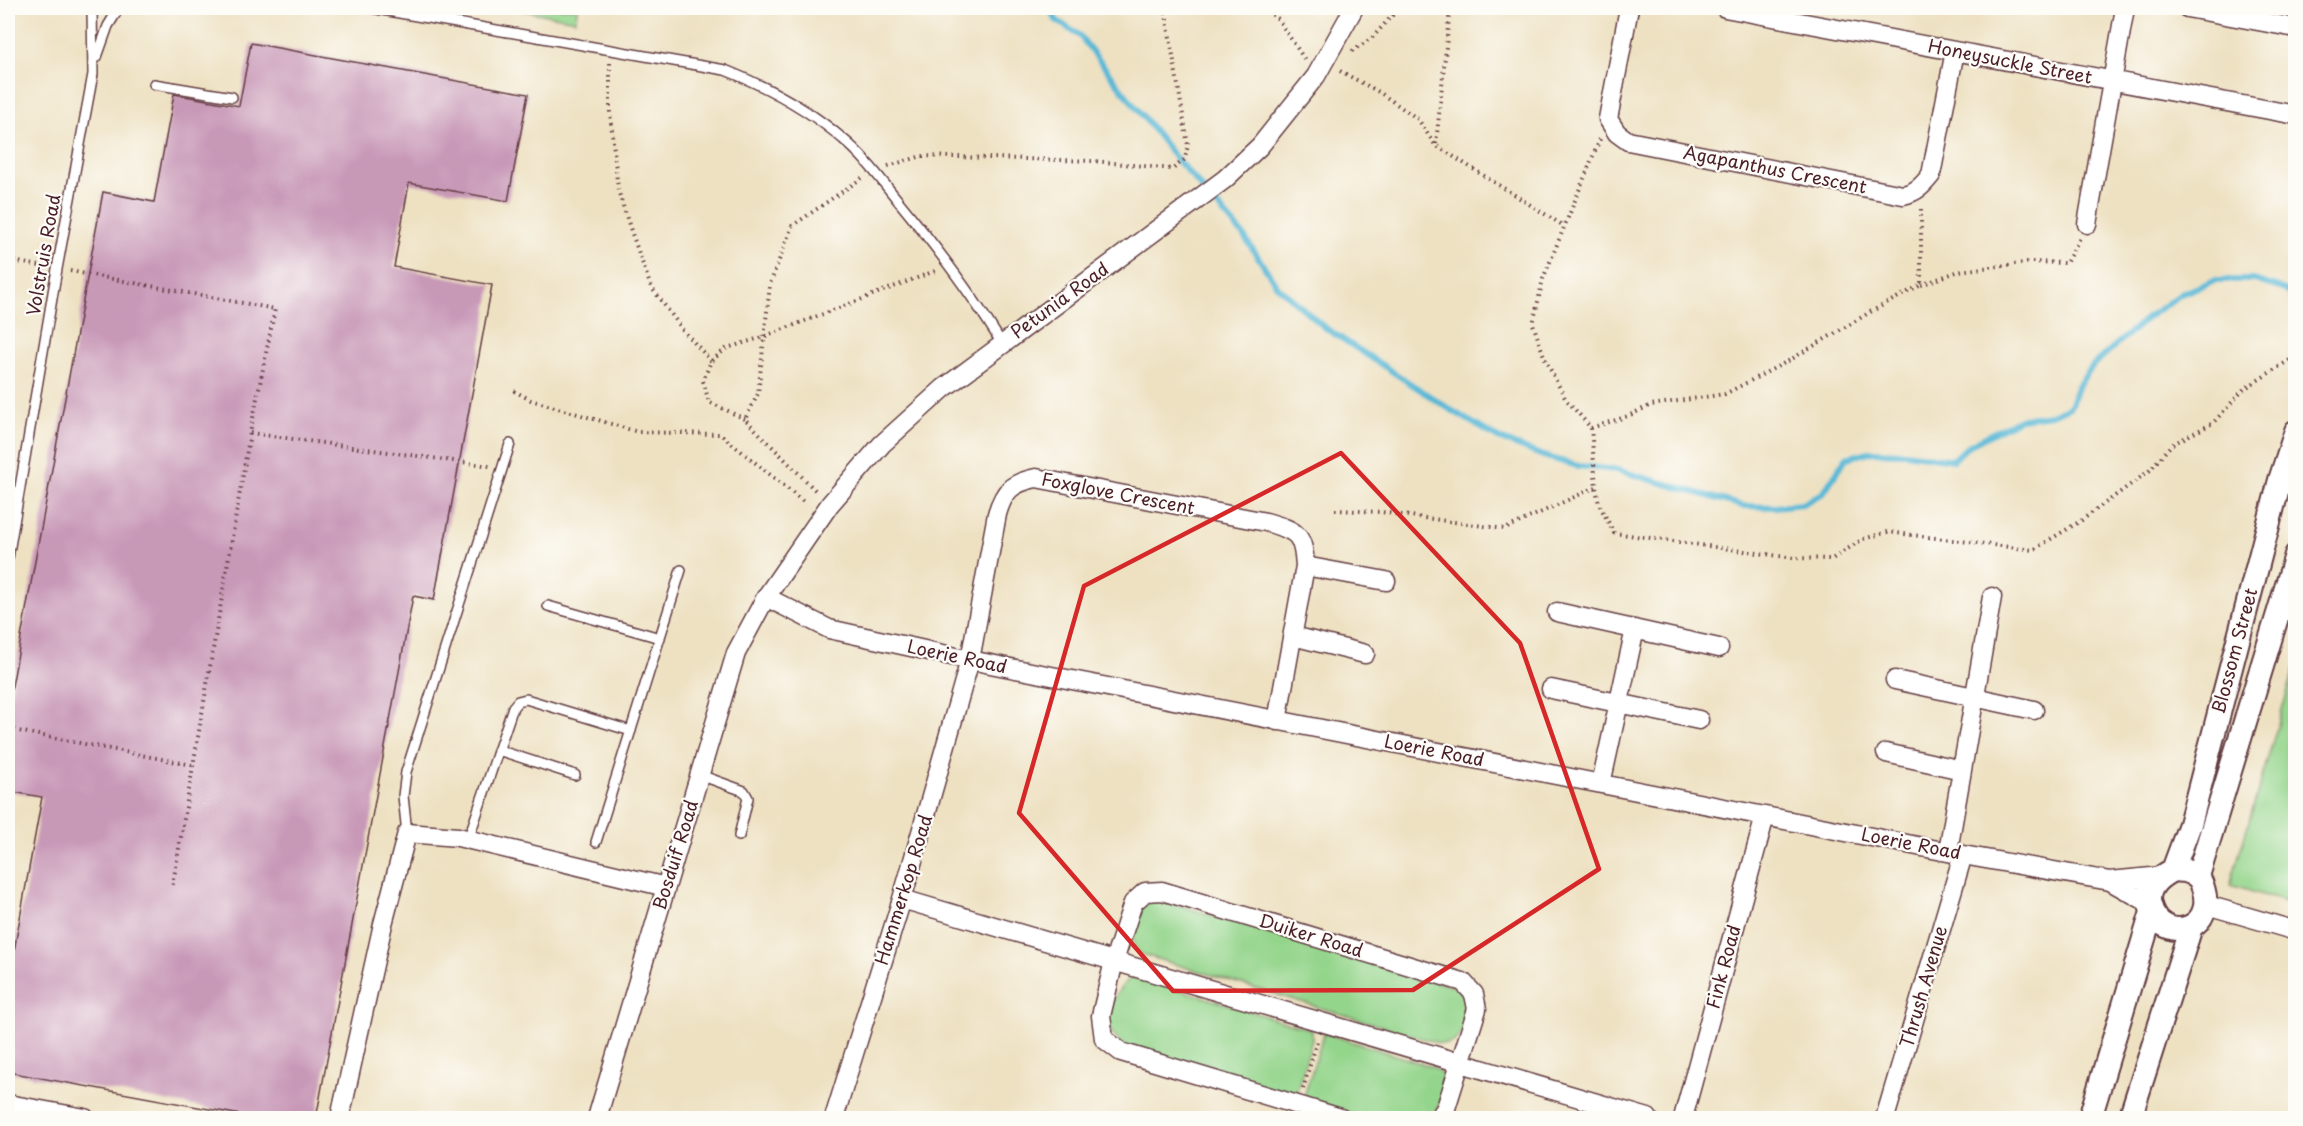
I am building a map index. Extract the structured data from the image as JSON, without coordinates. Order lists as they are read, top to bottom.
{
  "streets": {
    "street": [
      "Honeysuckle Street",
      "Agapanthus Crescent",
      "Petunia Road",
      "Foxglove Crescent",
      "Blossom Street",
      "Loerie Road",
      "Bosduif Road",
      "Hammerkop Road",
      "Duiker Road",
      "Fink Road",
      "Thrush Avenue"
    ],
    "lane": ["Volstruis Road"]
  },
  "crossings": [
    ["Petunia Road", "Loerie Road"],
    ["Petunia Road", "Bosduif Road"],
    ["Foxglove Crescent", "Loerie Road"],
    ["Foxglove Crescent", "Hammerkop Road"],
    ["Blossom Street", "Loerie Road"],
    ["Loerie Road", "Bosduif Road"],
    ["Loerie Road", "Hammerkop Road"],
    ["Loerie Road", "Fink Road"],
    ["Loerie Road", "Thrush Avenue"]
  ]
}
